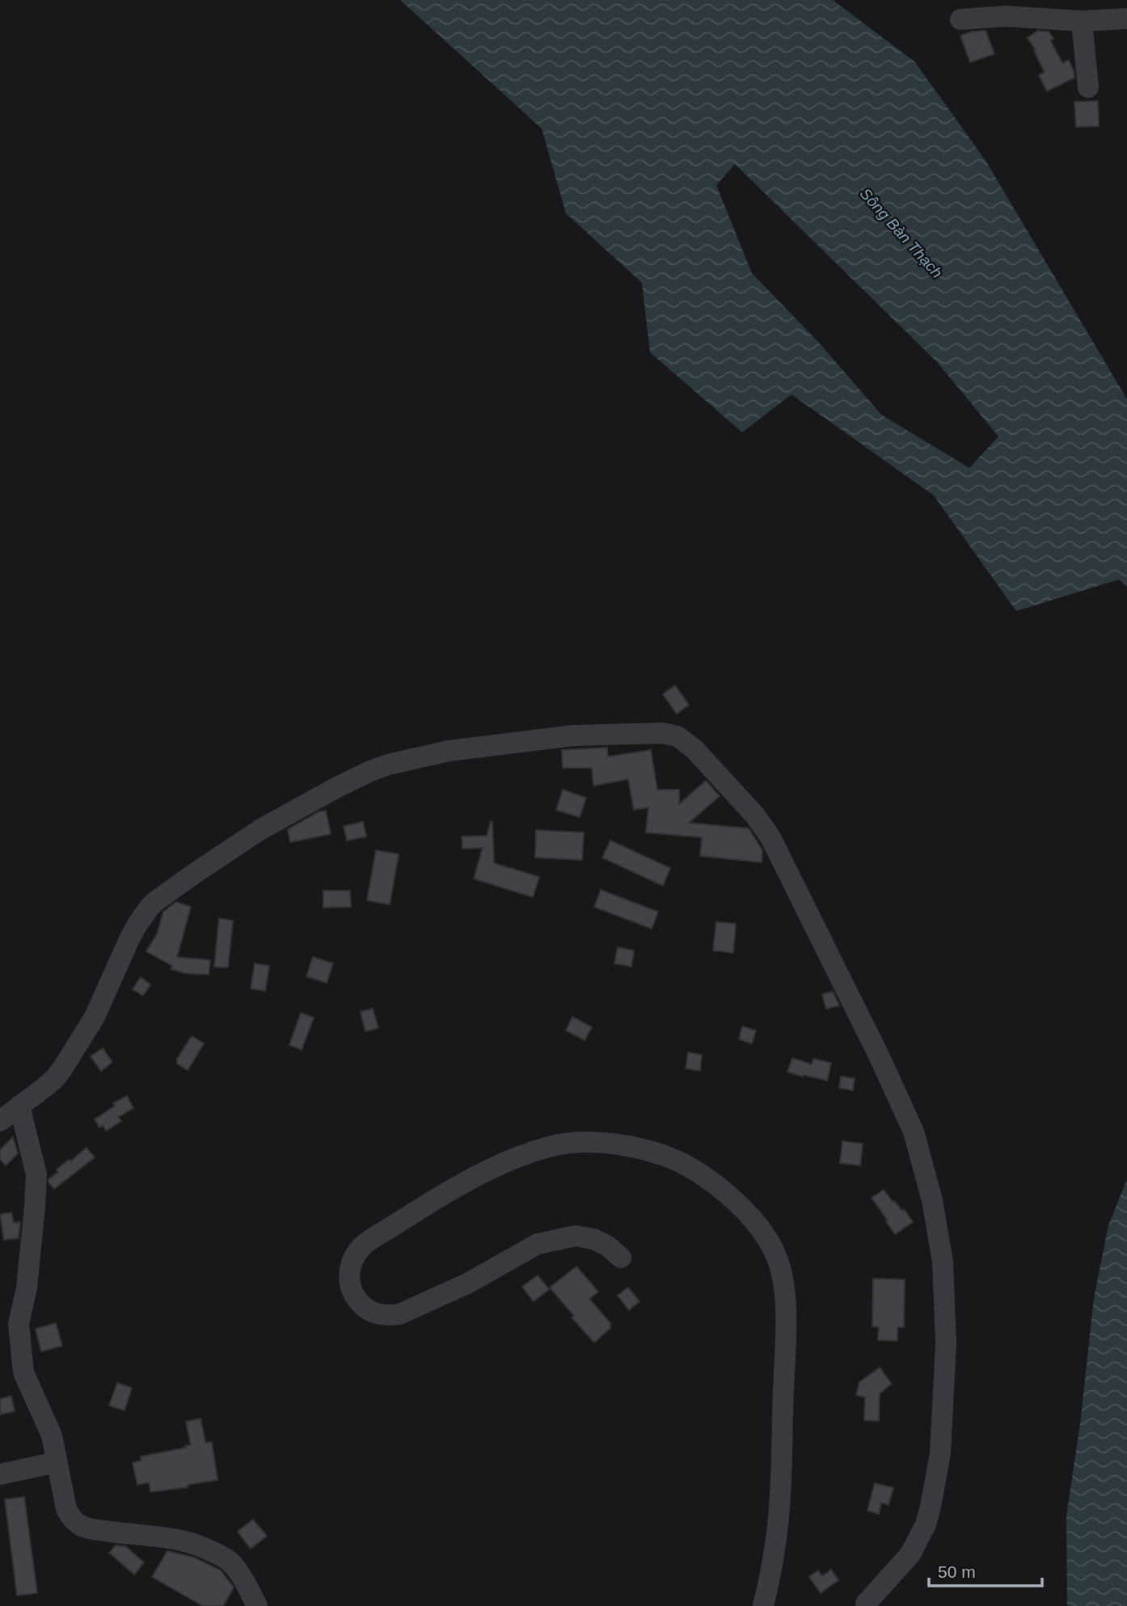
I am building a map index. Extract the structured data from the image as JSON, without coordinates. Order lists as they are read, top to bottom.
{
  "water": ["Sông Bàn Thạch"],
  "scale_bar": "50 m"
}
